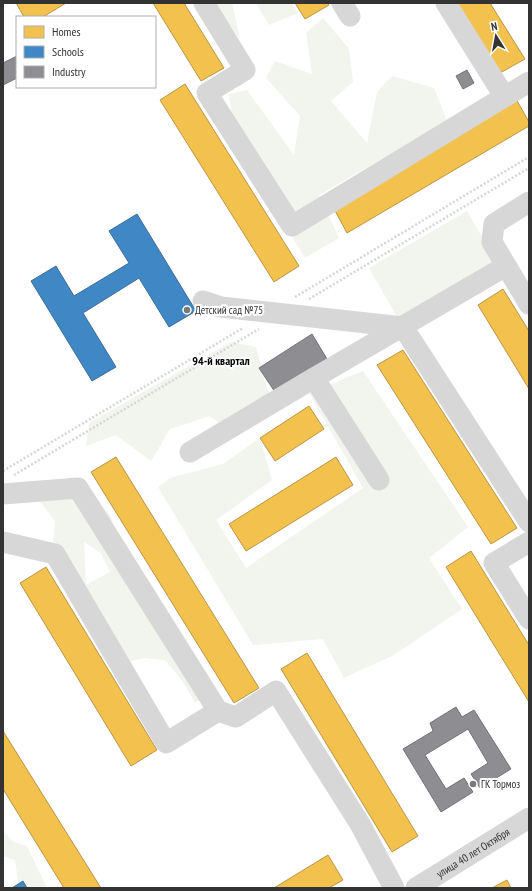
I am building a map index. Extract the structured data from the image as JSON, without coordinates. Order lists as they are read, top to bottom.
{
  "streets": {
    "street": ["улица 40 лет Октября"]
  },
  "districts": ["94-й квартал"],
  "places": ["Детский сад №75", "ГК Тормоз"],
  "legend": ["Homes", "Schools", "Industry"],
  "north": "top"
}
